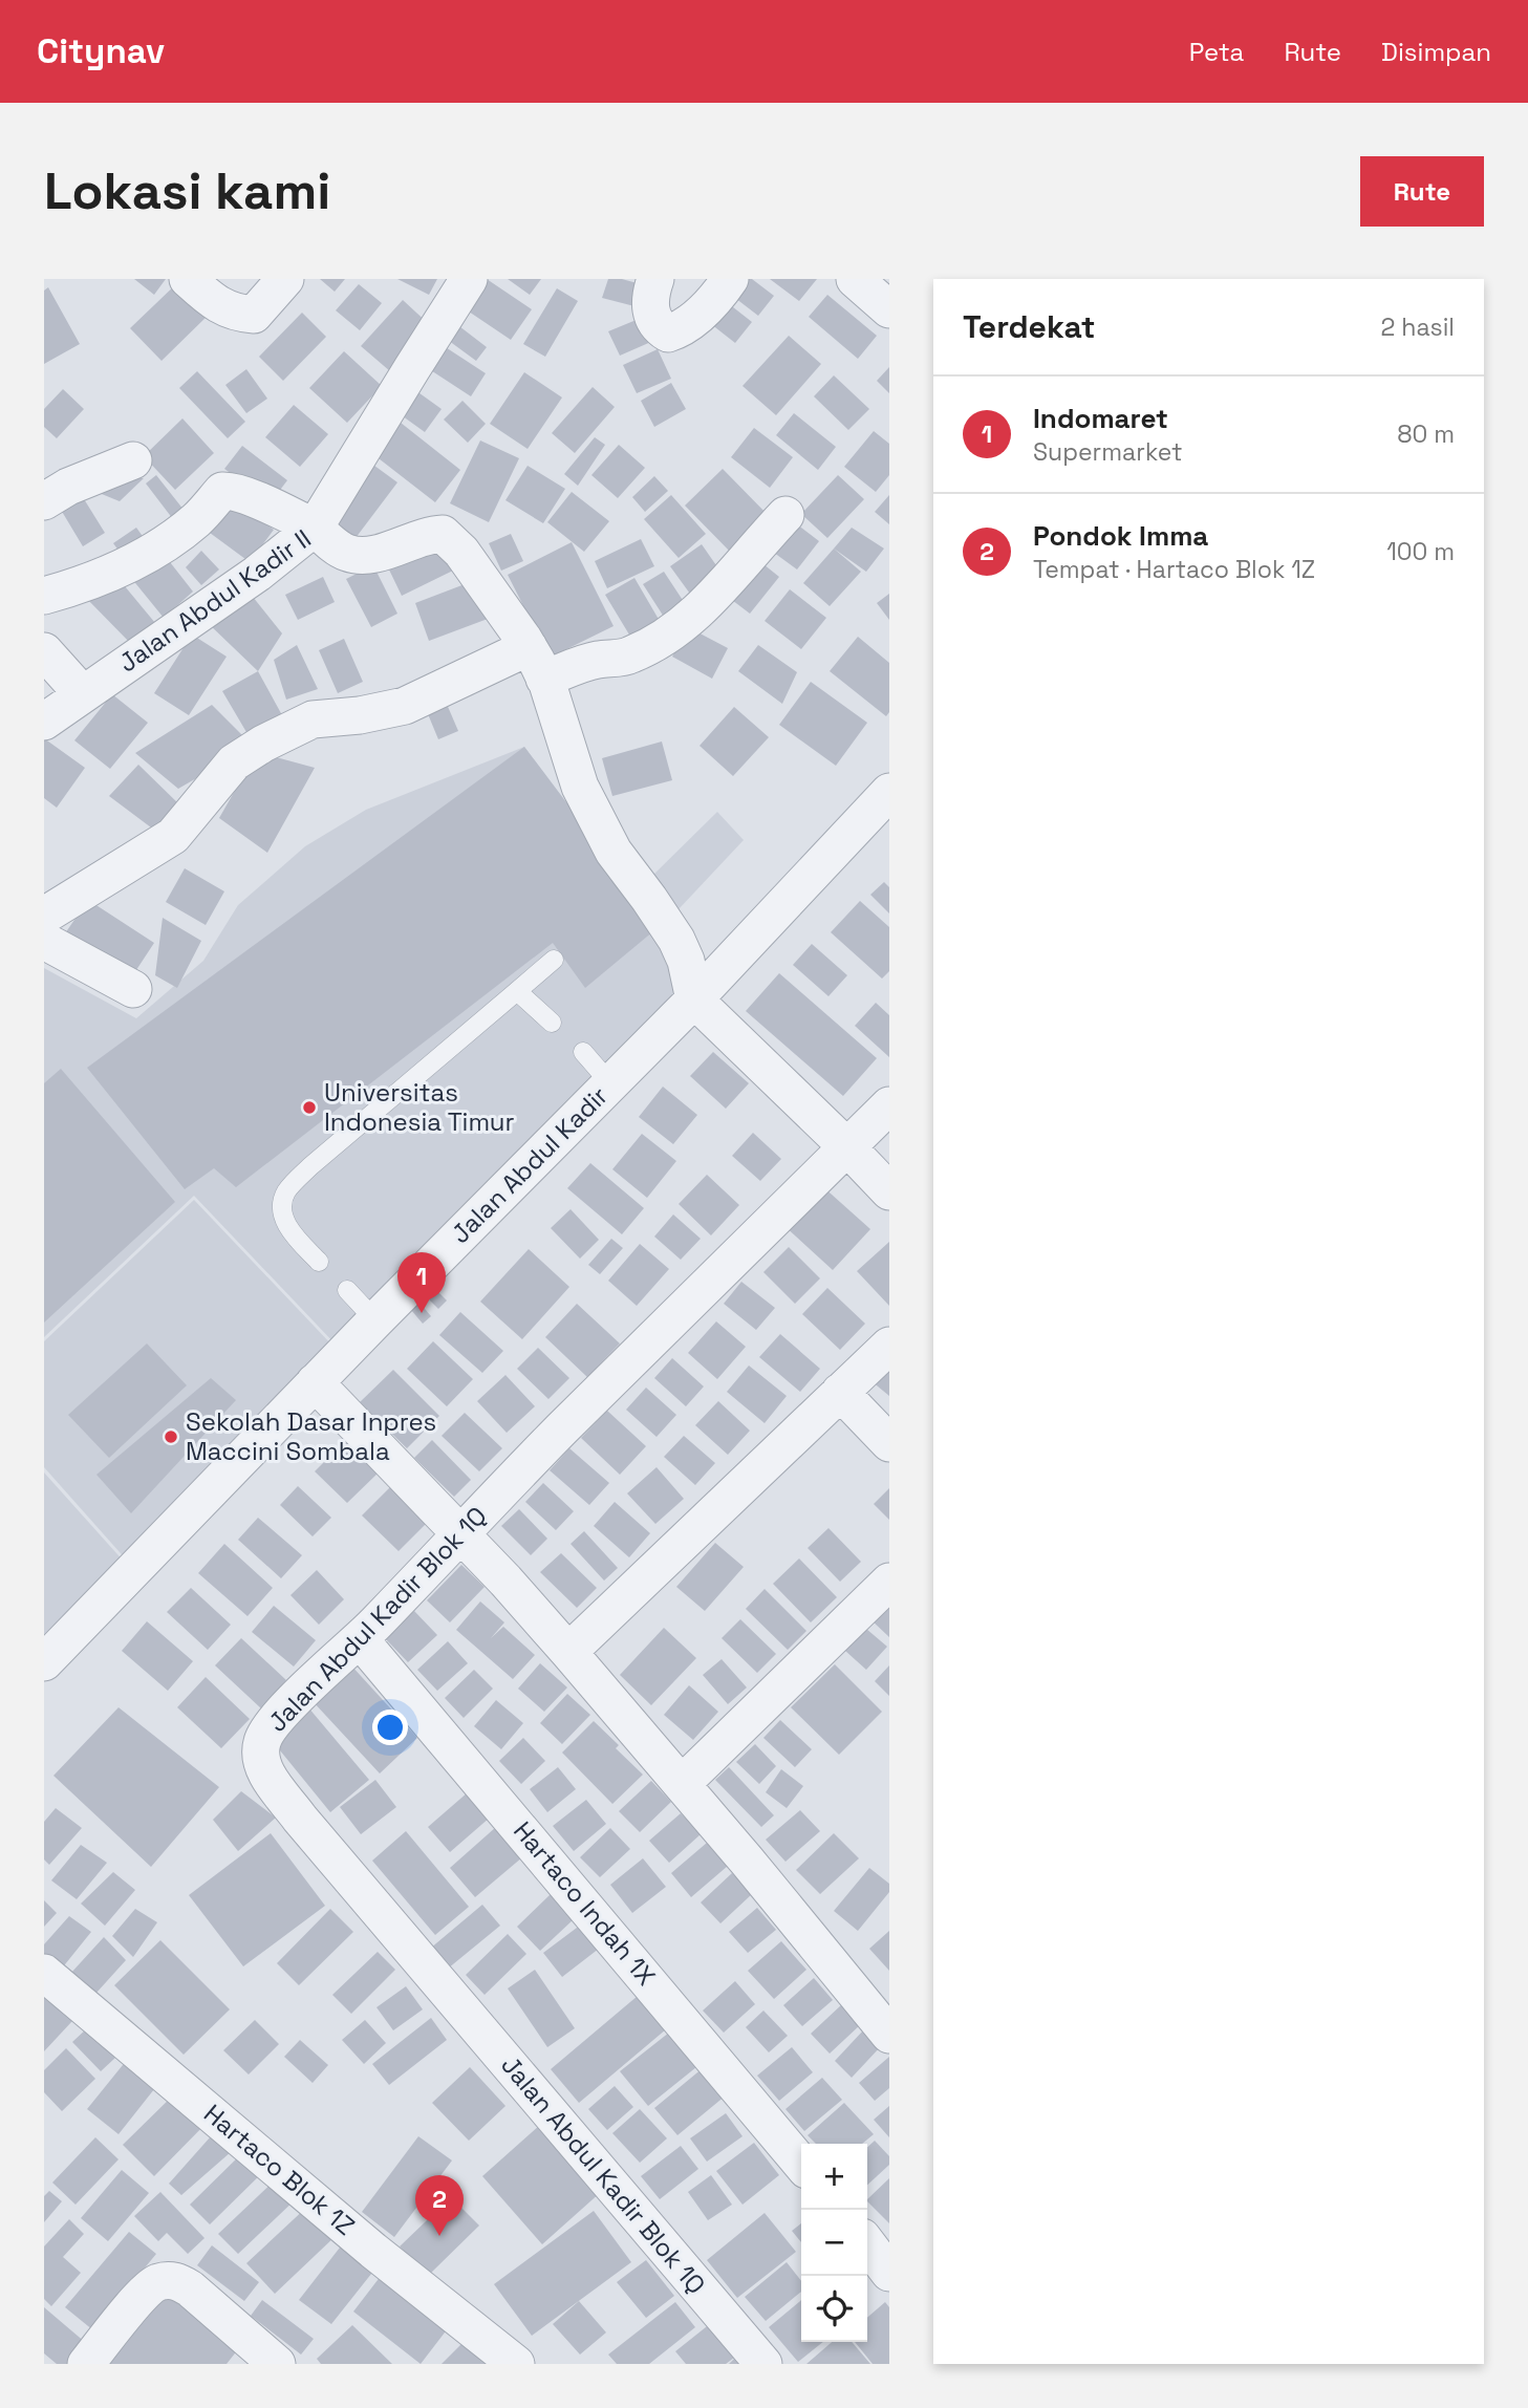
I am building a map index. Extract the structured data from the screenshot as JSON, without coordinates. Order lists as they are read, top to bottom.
{
  "streets": {
    "street": [
      "Jalan Abdul Kadir II",
      "Jalan Abdul Kadir",
      "Jalan Abdul Kadir Blok 1Q",
      "Hartaco Indah 1X",
      "Hartaco Blok 1Z"
    ]
  },
  "crossings": [
    ["Jalan Abdul Kadir II", "Jalan Abdul Kadir"],
    ["Jalan Abdul Kadir Blok 1Q", "Hartaco Indah 1X"]
  ],
  "places": ["Universitas Indonesia Timur", "Sekolah Dasar Inpres Maccini Sombala"],
  "page": {
    "header": "Citynav",
    "nav": ["Peta", "Rute", "Disimpan"],
    "buttons": "Rute",
    "title": "Lokasi kami",
    "heading": ["Terdekat", "2 hasil"],
    "list": [
      {
        "mark": "1",
        "name": "Indomaret",
        "note": "Supermarket",
        "value": "80 m"
      },
      {
        "mark": "2",
        "name": "Pondok Imma",
        "note": "Tempat · Hartaco Blok 1Z",
        "value": "100 m"
      }
    ],
    "pins": ["1", "2"],
    "map_buttons": ["+", "−"]
  }
}
